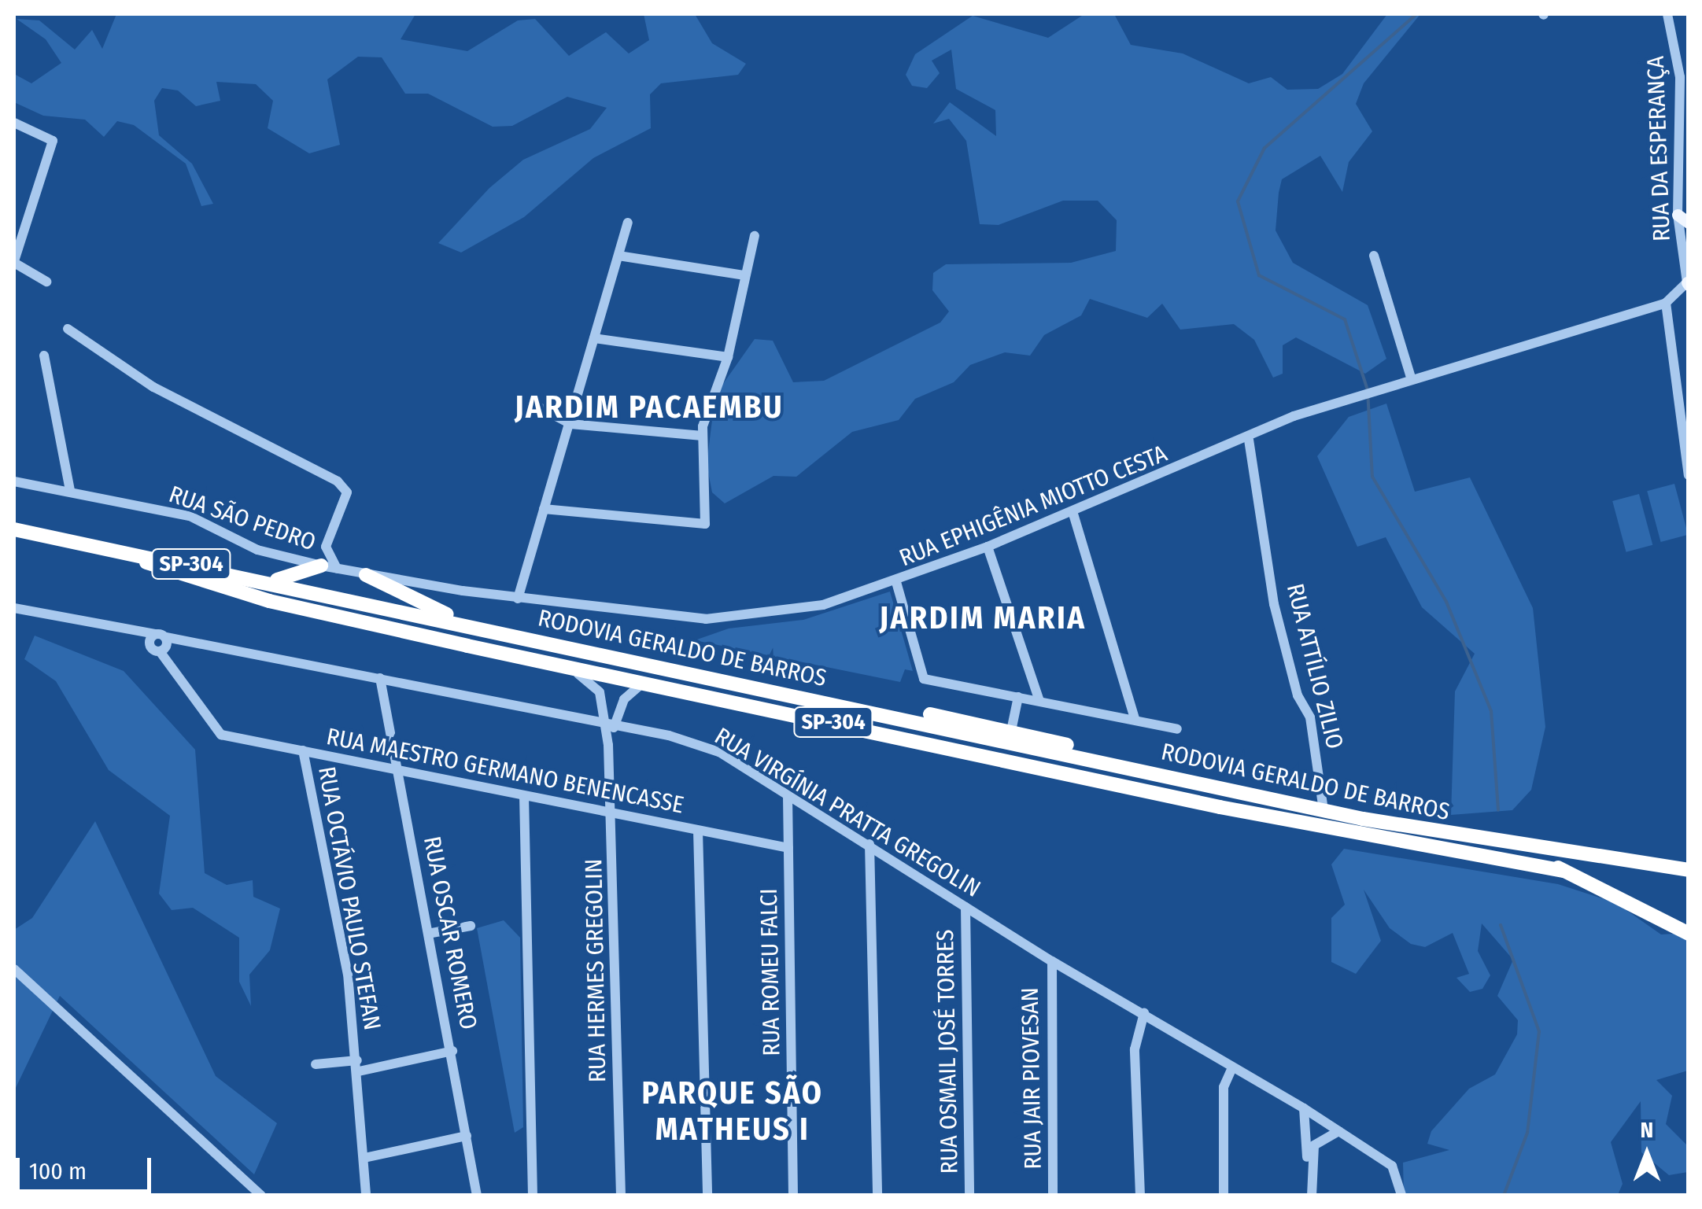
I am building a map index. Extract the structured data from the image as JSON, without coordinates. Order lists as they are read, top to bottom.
{
  "streets": {
    "highway": ["SP-304", "RODOVIA GERALDO DE BARROS"],
    "street": [
      "RUA DA ESPERANÇA",
      "RUA EPHIGÊNIA MIOTTO CESTA",
      "RUA SÃO PEDRO",
      "RUA ATTÍLIO ZILIO",
      "RUA MAESTRO GERMANO BENENCASSE",
      "RUA VIRGÍNIA PRATTA GREGOLIN",
      "RUA OCTÁVIO PAULO STEFAN",
      "RUA OSCAR ROMERO",
      "RUA HERMES GREGOLIN",
      "RUA ROMEU FALCI",
      "RUA OSMAIL JOSÉ TORRES",
      "RUA JAIR PIOVESAN"
    ]
  },
  "crossings": [
    ["RUA DA ESPERANÇA", "RUA EPHIGÊNIA MIOTTO CESTA"],
    ["RUA EPHIGÊNIA MIOTTO CESTA", "RUA SÃO PEDRO"],
    ["RUA EPHIGÊNIA MIOTTO CESTA", "RUA ATTÍLIO ZILIO"],
    ["RODOVIA GERALDO DE BARROS", "RUA ATTÍLIO ZILIO"],
    ["RUA MAESTRO GERMANO BENENCASSE", "RUA VIRGÍNIA PRATTA GREGOLIN"],
    ["RUA MAESTRO GERMANO BENENCASSE", "RUA OCTÁVIO PAULO STEFAN"],
    ["RUA MAESTRO GERMANO BENENCASSE", "RUA OSCAR ROMERO"],
    ["RUA MAESTRO GERMANO BENENCASSE", "RUA HERMES GREGOLIN"],
    ["RUA MAESTRO GERMANO BENENCASSE", "RUA ROMEU FALCI"],
    ["RUA VIRGÍNIA PRATTA GREGOLIN", "RUA OSCAR ROMERO"],
    ["RUA VIRGÍNIA PRATTA GREGOLIN", "RUA HERMES GREGOLIN"],
    ["RUA VIRGÍNIA PRATTA GREGOLIN", "RUA ROMEU FALCI"],
    ["RUA VIRGÍNIA PRATTA GREGOLIN", "RUA OSMAIL JOSÉ TORRES"],
    ["RUA VIRGÍNIA PRATTA GREGOLIN", "RUA JAIR PIOVESAN"]
  ],
  "districts": ["JARDIM PACAEMBU", "JARDIM MARIA", "PARQUE SÃO MATHEUS I"],
  "scale_bar": "100 m",
  "north": "top"
}
